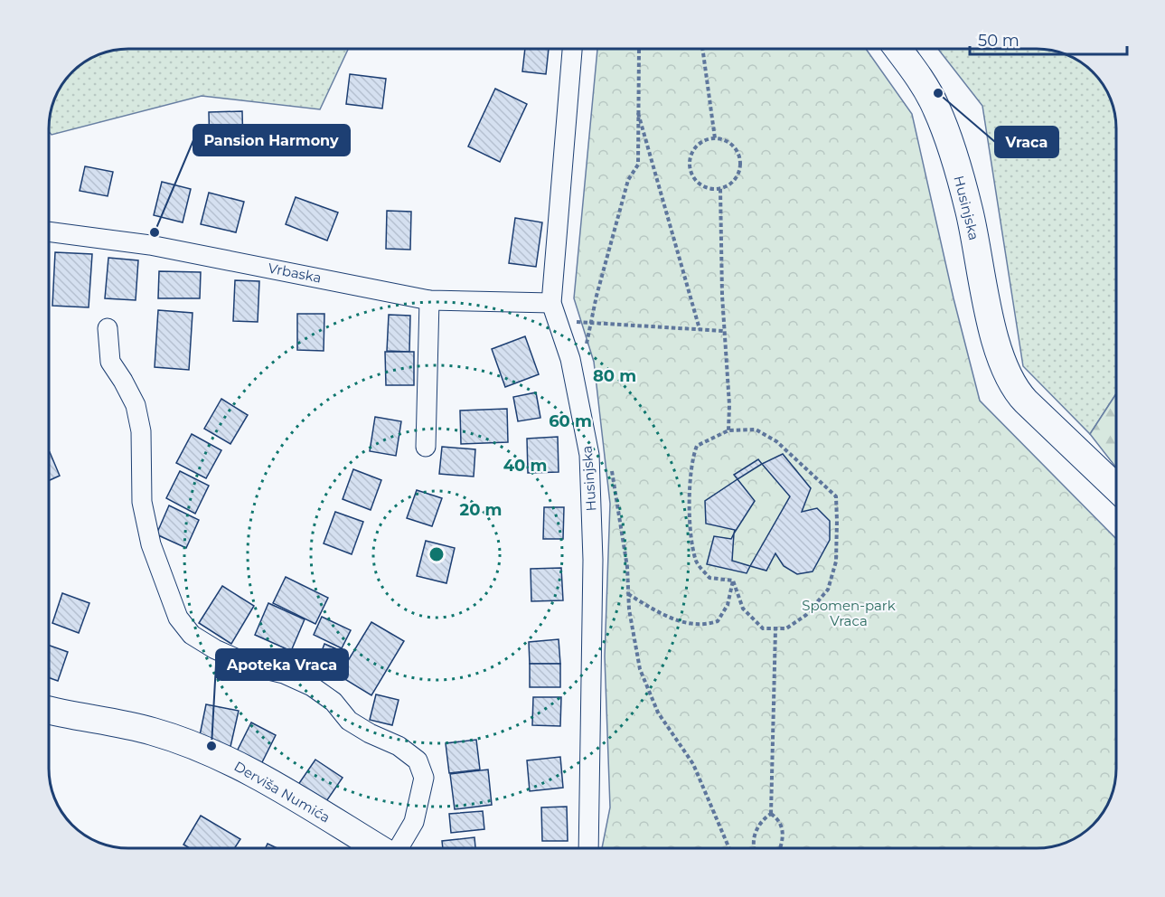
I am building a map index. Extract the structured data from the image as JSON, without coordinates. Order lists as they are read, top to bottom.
{
  "streets": {
    "main road": ["Husinjska", "Derviša Numića"],
    "street": ["Vrbaska"]
  },
  "crossings": [
    ["Husinjska", "Vrbaska"]
  ],
  "parks": ["Spomen-park Vraca"],
  "places": ["Vraca", "Pansion Harmony", "Apoteka Vraca"],
  "scale_bar": "50 m",
  "rings": [
    "80 m",
    "60 m",
    "40 m",
    "20 m"
  ]
}
